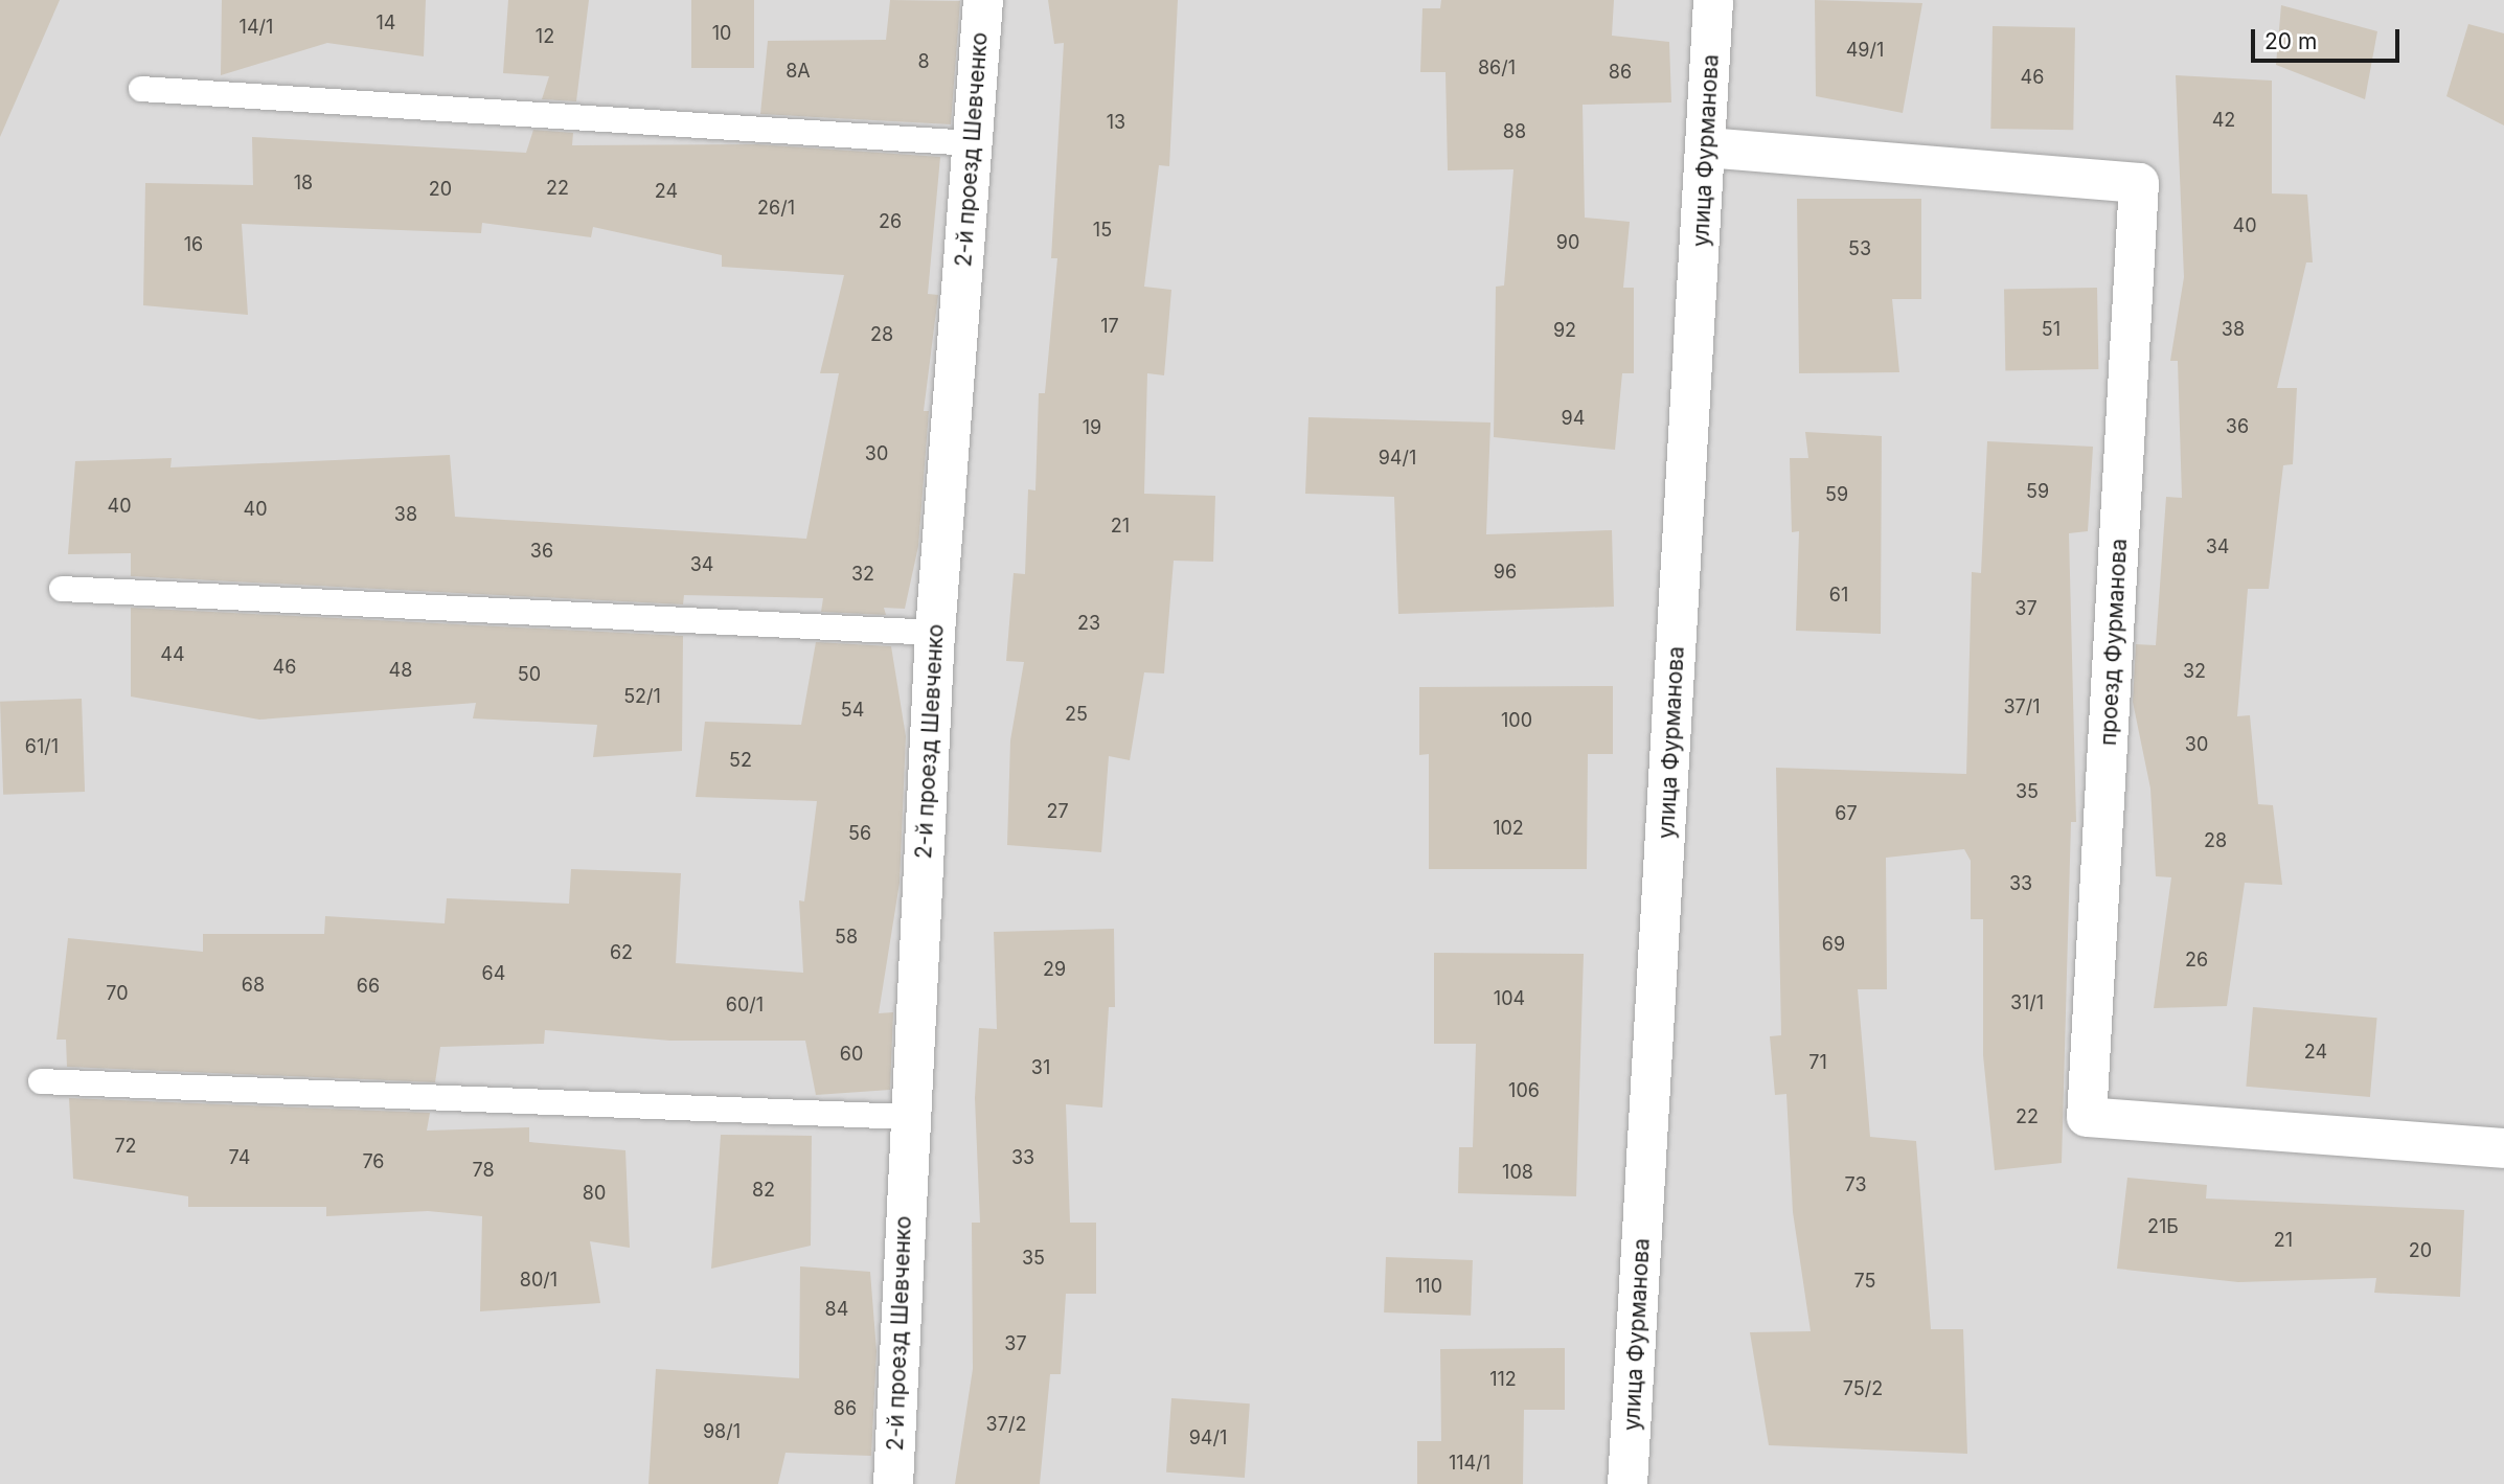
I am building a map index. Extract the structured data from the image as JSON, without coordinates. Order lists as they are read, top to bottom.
{
  "streets": {
    "street": ["2-й проезд Шевченко", "улица Фурманова", "проезд Фурманова"]
  },
  "crossings": [
    ["улица Фурманова", "проезд Фурманова"]
  ],
  "house_numbers": [
    "14",
    "14/1",
    "10",
    "12",
    "49/1",
    "8",
    "86/1",
    "8А",
    "86",
    "46",
    "42",
    "13",
    "88",
    "18",
    "22",
    "20",
    "24",
    "26/1",
    "26",
    "40",
    "15",
    "90",
    "16",
    "53",
    "17",
    "51",
    "38",
    "92",
    "28",
    "94",
    "36",
    "19",
    "30",
    "94/1",
    "59",
    "59",
    "40",
    "40",
    "38",
    "21",
    "34",
    "36",
    "34",
    "96",
    "32",
    "61",
    "37",
    "23",
    "44",
    "46",
    "48",
    "32",
    "50",
    "52/1",
    "37/1",
    "54",
    "25",
    "100",
    "30",
    "61/1",
    "52",
    "35",
    "27",
    "67",
    "102",
    "56",
    "28",
    "33",
    "58",
    "69",
    "62",
    "26",
    "29",
    "64",
    "68",
    "66",
    "70",
    "104",
    "31/1",
    "60/1",
    "24",
    "60",
    "71",
    "31",
    "106",
    "22",
    "72",
    "74",
    "33",
    "76",
    "78",
    "108",
    "73",
    "82",
    "80",
    "21Б",
    "21",
    "20",
    "35",
    "80/1",
    "75",
    "110",
    "84",
    "37",
    "112",
    "75/2",
    "86",
    "37/2",
    "98/1",
    "94/1",
    "114/1"
  ],
  "scale_bar": "20 m"
}
